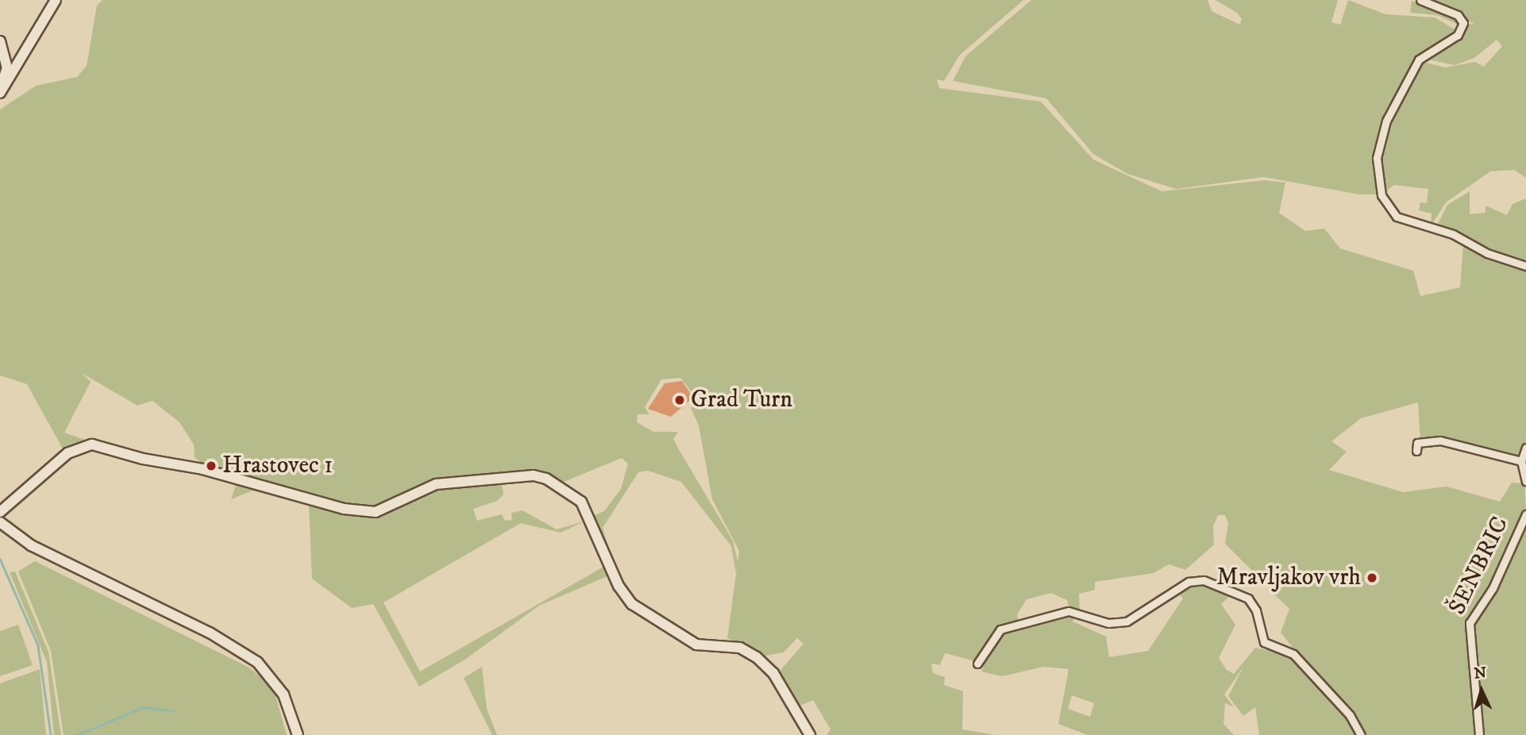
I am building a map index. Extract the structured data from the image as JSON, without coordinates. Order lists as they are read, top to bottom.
{
  "streets": {
    "street": ["ŠENBRIC"]
  },
  "places": ["Grad Turn", "Hrastovec 1", "Mravljakov vrh"],
  "north": "top"
}
